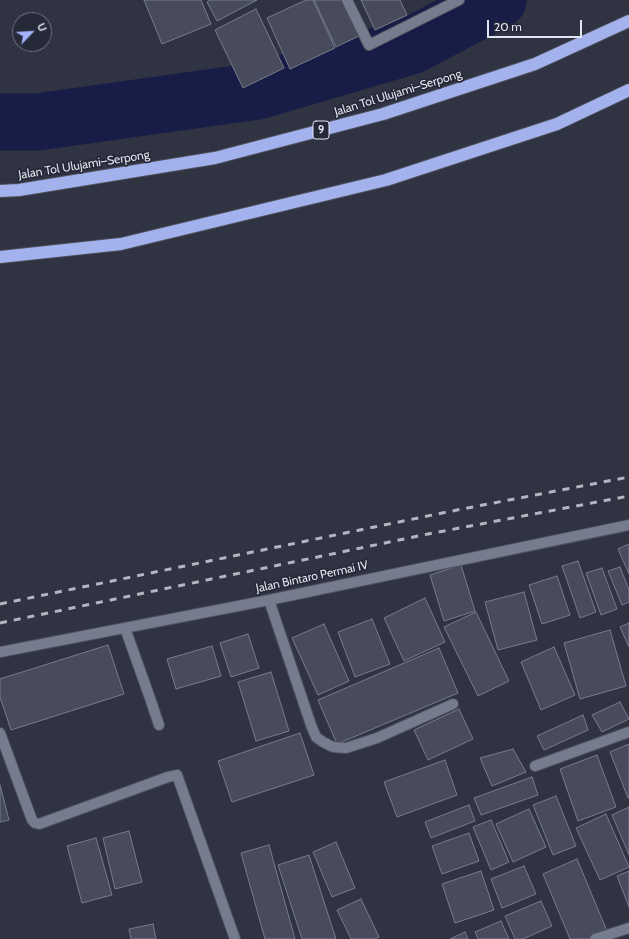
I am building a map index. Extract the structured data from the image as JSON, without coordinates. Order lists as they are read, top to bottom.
{
  "streets": {
    "highway": ["Jalan Tol Ulujami–Serpong", "9"],
    "street": ["Jalan Bintaro Permai IV"]
  },
  "scale_bar": "20 m",
  "north": "top right"
}
